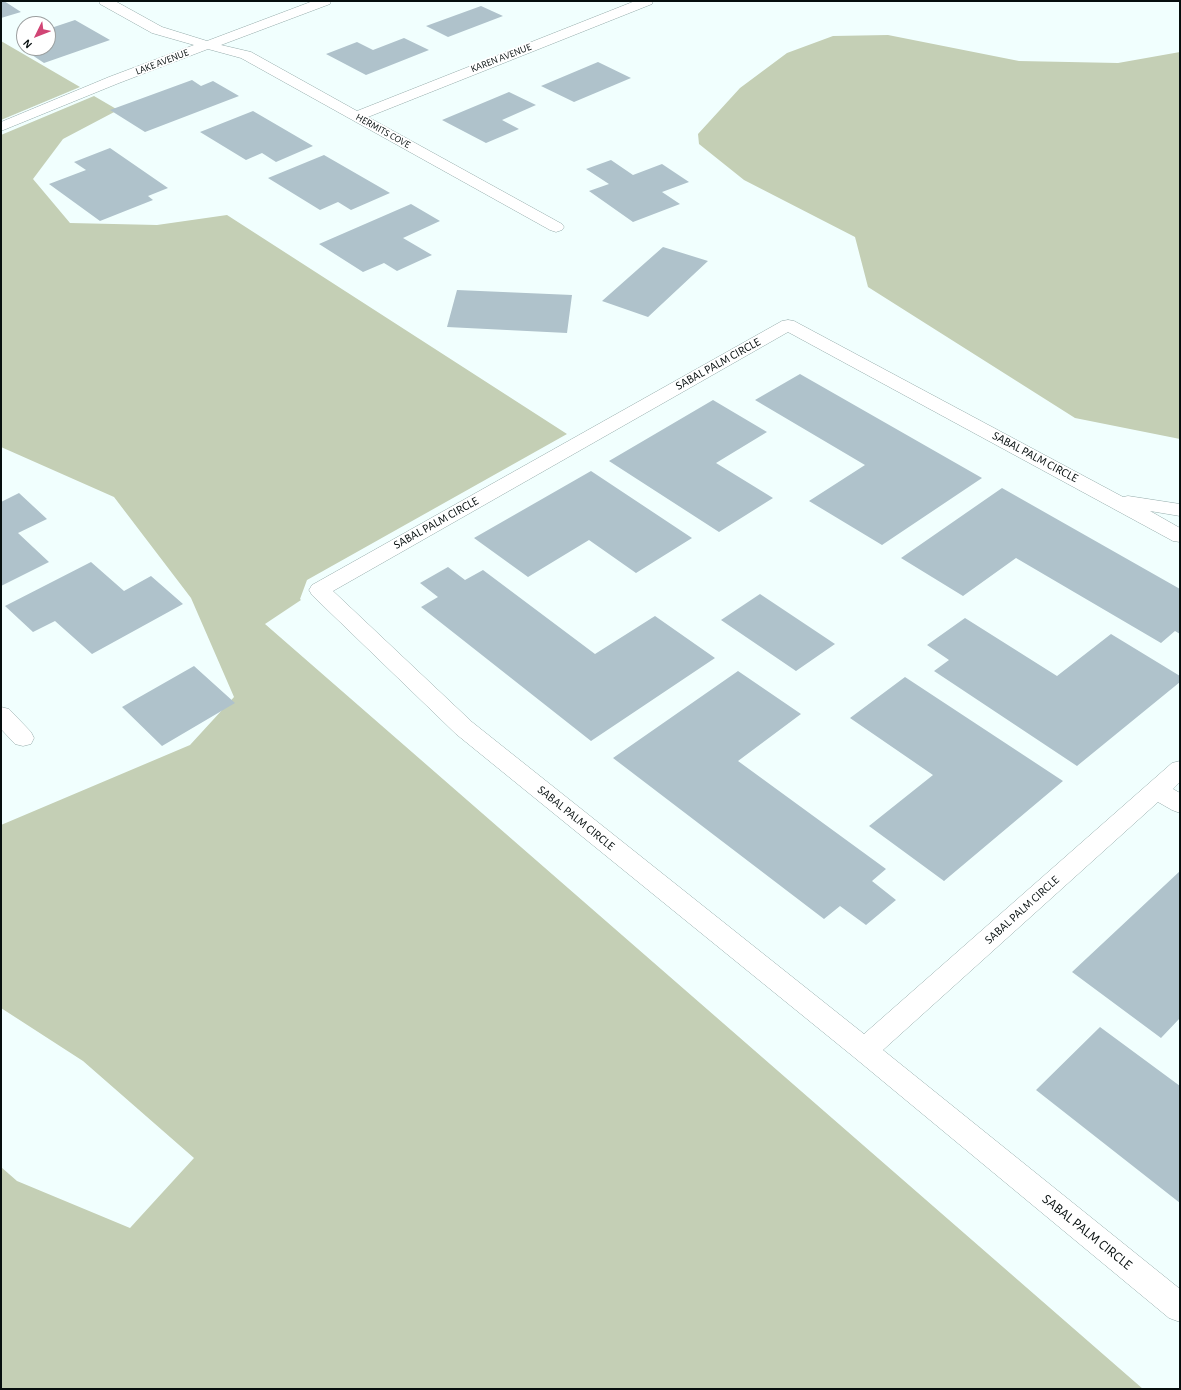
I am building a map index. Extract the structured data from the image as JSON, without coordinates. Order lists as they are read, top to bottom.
{
  "streets": {
    "street": [
      "KAREN AVENUE",
      "LAKE AVENUE",
      "HERMITS COVE",
      "SABAL PALM CIRCLE"
    ]
  },
  "crossings": [
    ["KAREN AVENUE", "HERMITS COVE"],
    ["LAKE AVENUE", "HERMITS COVE"]
  ],
  "north": "bottom left"
}
